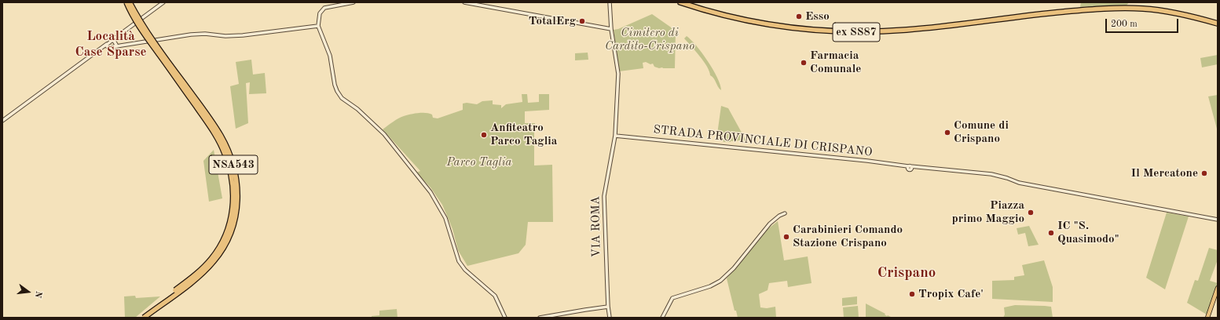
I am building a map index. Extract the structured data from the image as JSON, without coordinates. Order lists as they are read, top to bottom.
{
  "streets": {
    "highway": ["ex SS87", "NSA543"],
    "street": ["STRADA PROVINCIALE DI CRISPANO", "VIA ROMA"]
  },
  "crossings": [
    ["STRADA PROVINCIALE DI CRISPANO", "VIA ROMA"]
  ],
  "districts": ["Località Case Sparse", "Crispano"],
  "parks": ["Cimitero di Cardito-Crispano", "Parco Taglia"],
  "places": [
    "Esso",
    "TotalErg",
    "Farmacia Comunale",
    "Comune di Crispano",
    "Anfiteatro Parco Taglia",
    "Il Mercatone",
    "Piazza primo Maggio",
    "IC \"S. Quasimodo\"",
    "Carabinieri Comando Stazione Crispano",
    "Tropix Cafe'"
  ],
  "scale_bar": "200 m",
  "north": "right"
}
